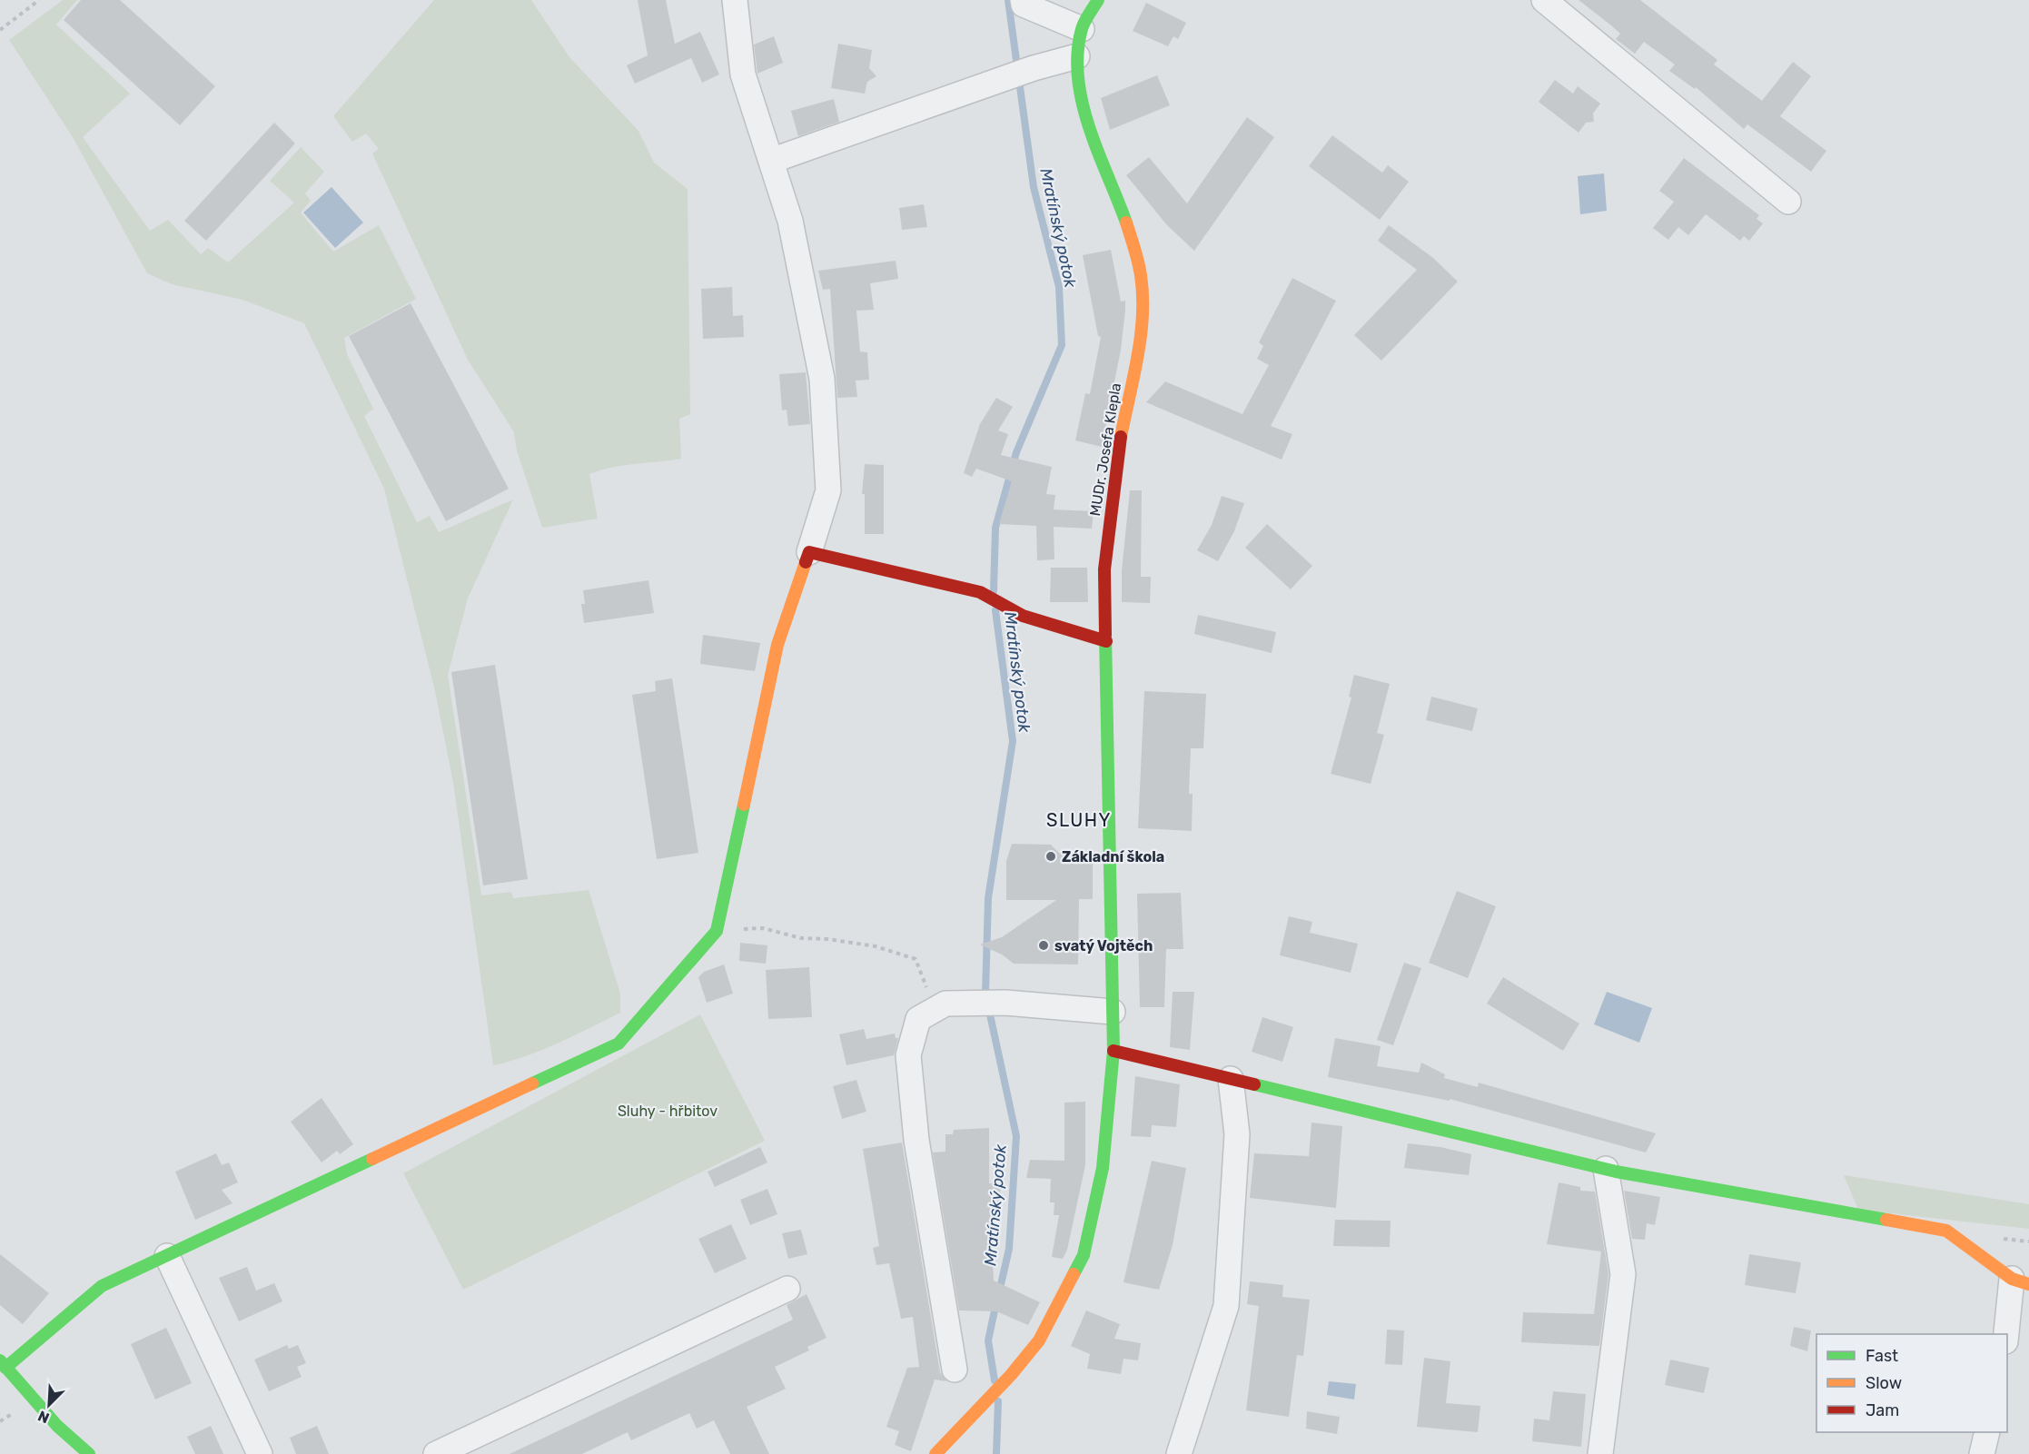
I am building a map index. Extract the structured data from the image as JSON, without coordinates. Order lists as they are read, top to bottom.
{
  "streets": {
    "street": ["MUDr. Josefa Klepla"]
  },
  "districts": ["SLUHY"],
  "water": ["Mratínský potok"],
  "parks": ["Sluhy - hřbitov"],
  "places": ["Základní škola", "svatý Vojtěch"],
  "legend": ["Fast", "Slow", "Jam"],
  "north": "bottom left"
}
